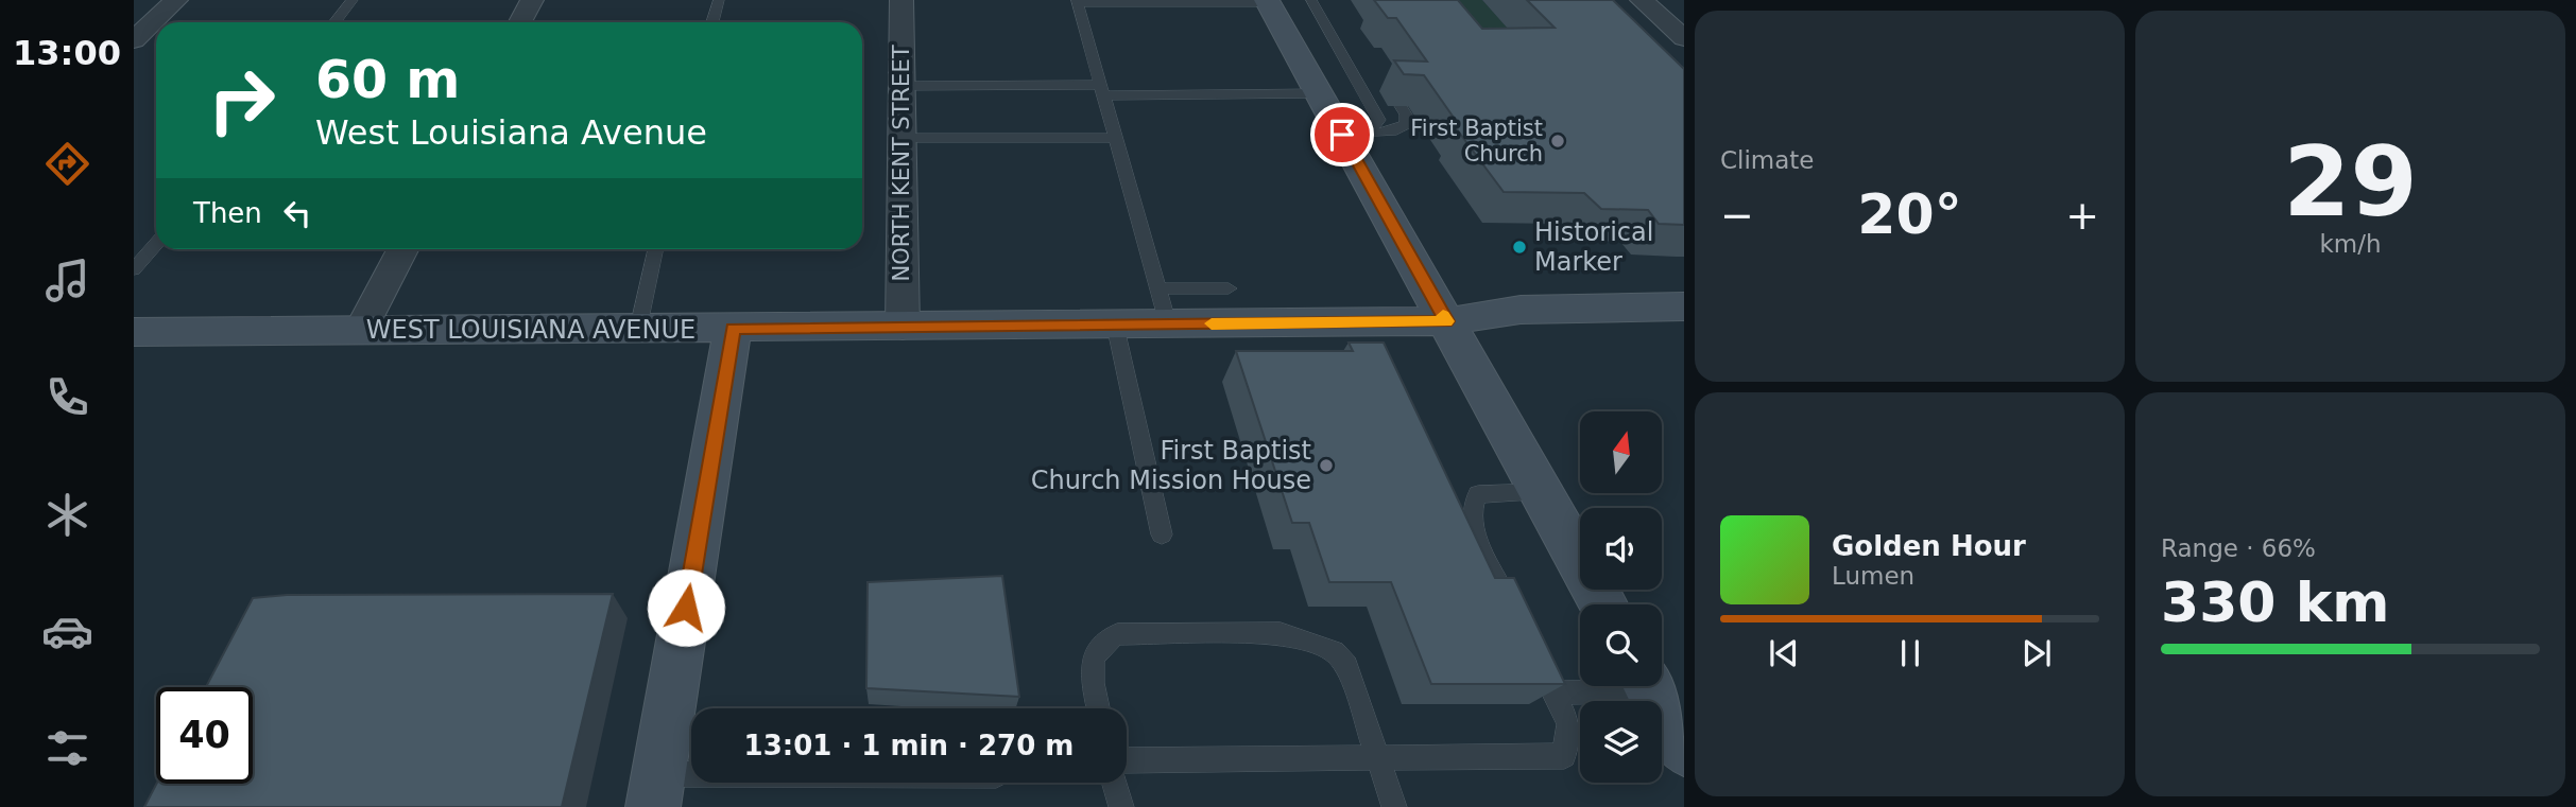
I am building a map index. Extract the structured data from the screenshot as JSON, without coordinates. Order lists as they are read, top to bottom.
{
  "streets": {
    "street": ["NORTH KENT STREET", "WEST LOUISIANA AVENUE"]
  },
  "crossings": [
    ["NORTH KENT STREET", "WEST LOUISIANA AVENUE"]
  ],
  "places": ["First Baptist Church", "Historical Marker", "First Baptist Church Mission House"],
  "north": "top",
  "page": {
    "tabs": "13:00",
    "tile": [
      "Climate",
      ["29", "km/h"],
      ["Range · 66%", "330 km"]
    ],
    "turn": ["60 m", "West Louisiana Avenue"],
    "then": "Then",
    "heat": ["−", "20°", "+"],
    "song": ["Golden Hour", "Lumen"],
    "limit": "40",
    "trip": "13:01 · 1 min · 270 m"
  }
}
